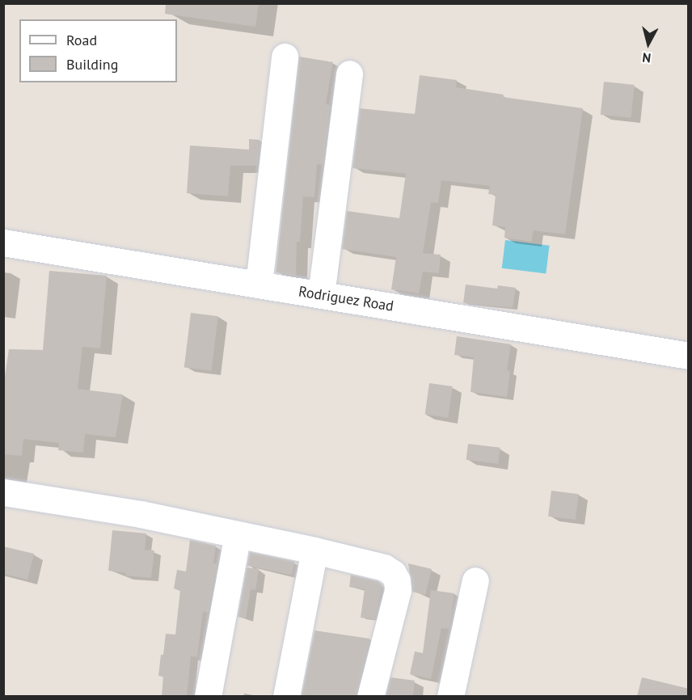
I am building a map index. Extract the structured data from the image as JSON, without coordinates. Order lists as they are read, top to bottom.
{
  "streets": {
    "street": ["Rodriguez Road"]
  },
  "legend": ["Road", "Building"],
  "north": "bottom"
}
